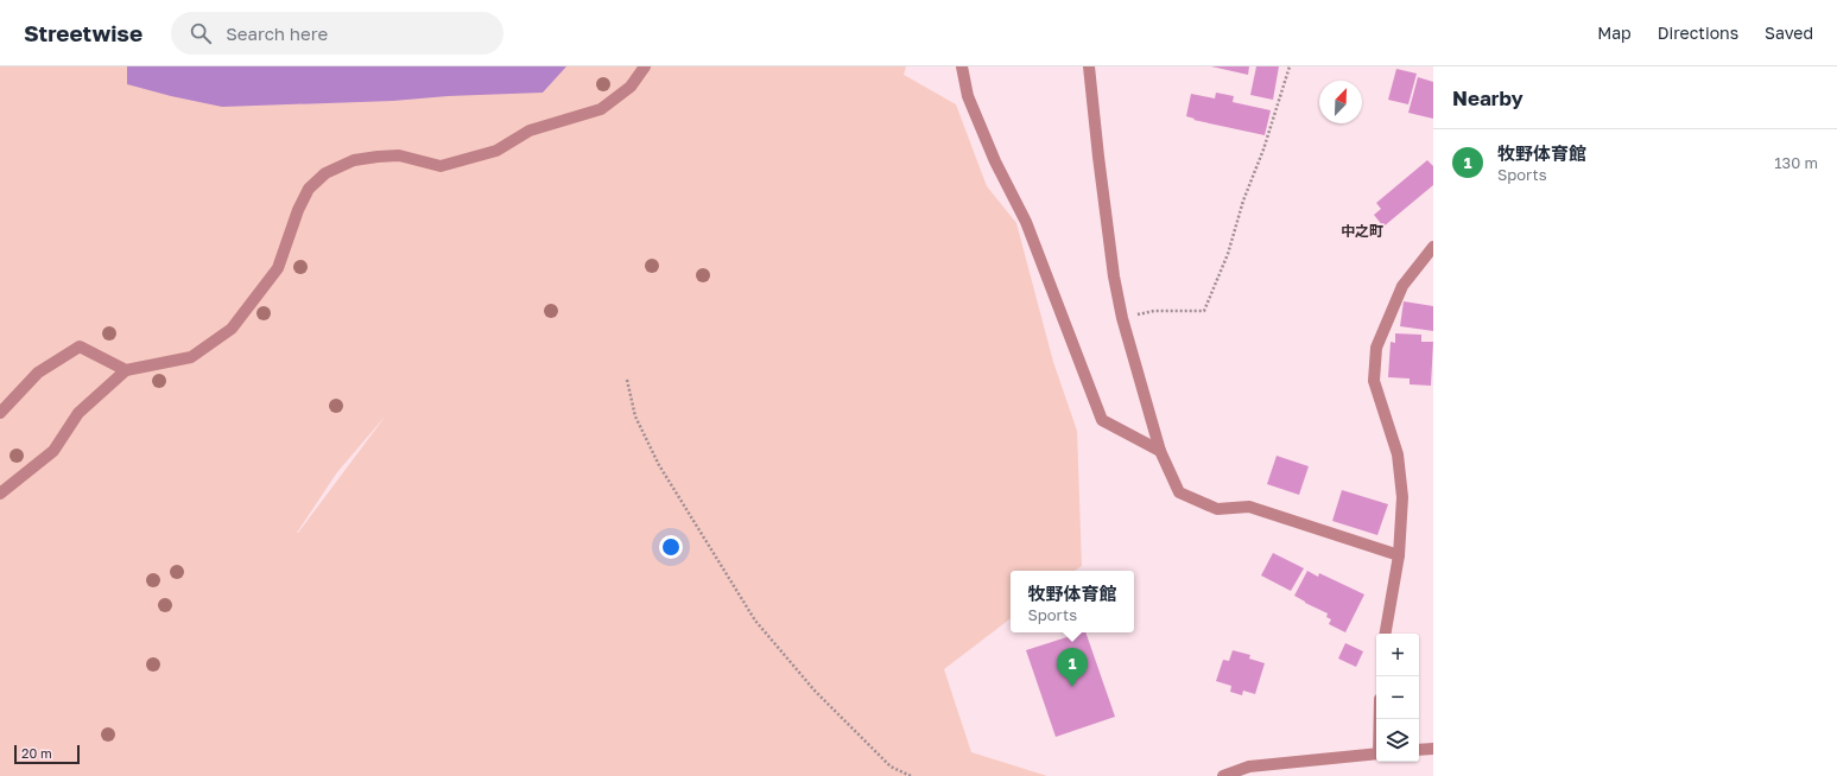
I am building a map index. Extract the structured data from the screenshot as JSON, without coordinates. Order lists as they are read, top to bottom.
{
  "districts": ["中之町"],
  "scale_bar": "20 m",
  "north": "top right",
  "page": {
    "header": "Streetwise",
    "search": "Search here",
    "nav": ["Map", "Directions", "Saved"],
    "heading": "Nearby",
    "list": [
      {
        "mark": "1",
        "name": "牧野体育館",
        "note": "Sports",
        "value": "130 m"
      }
    ],
    "popup": ["牧野体育館", "Sports"],
    "map_buttons": ["+", "−"],
    "pins": "1",
    "scale": "20 m"
  }
}
